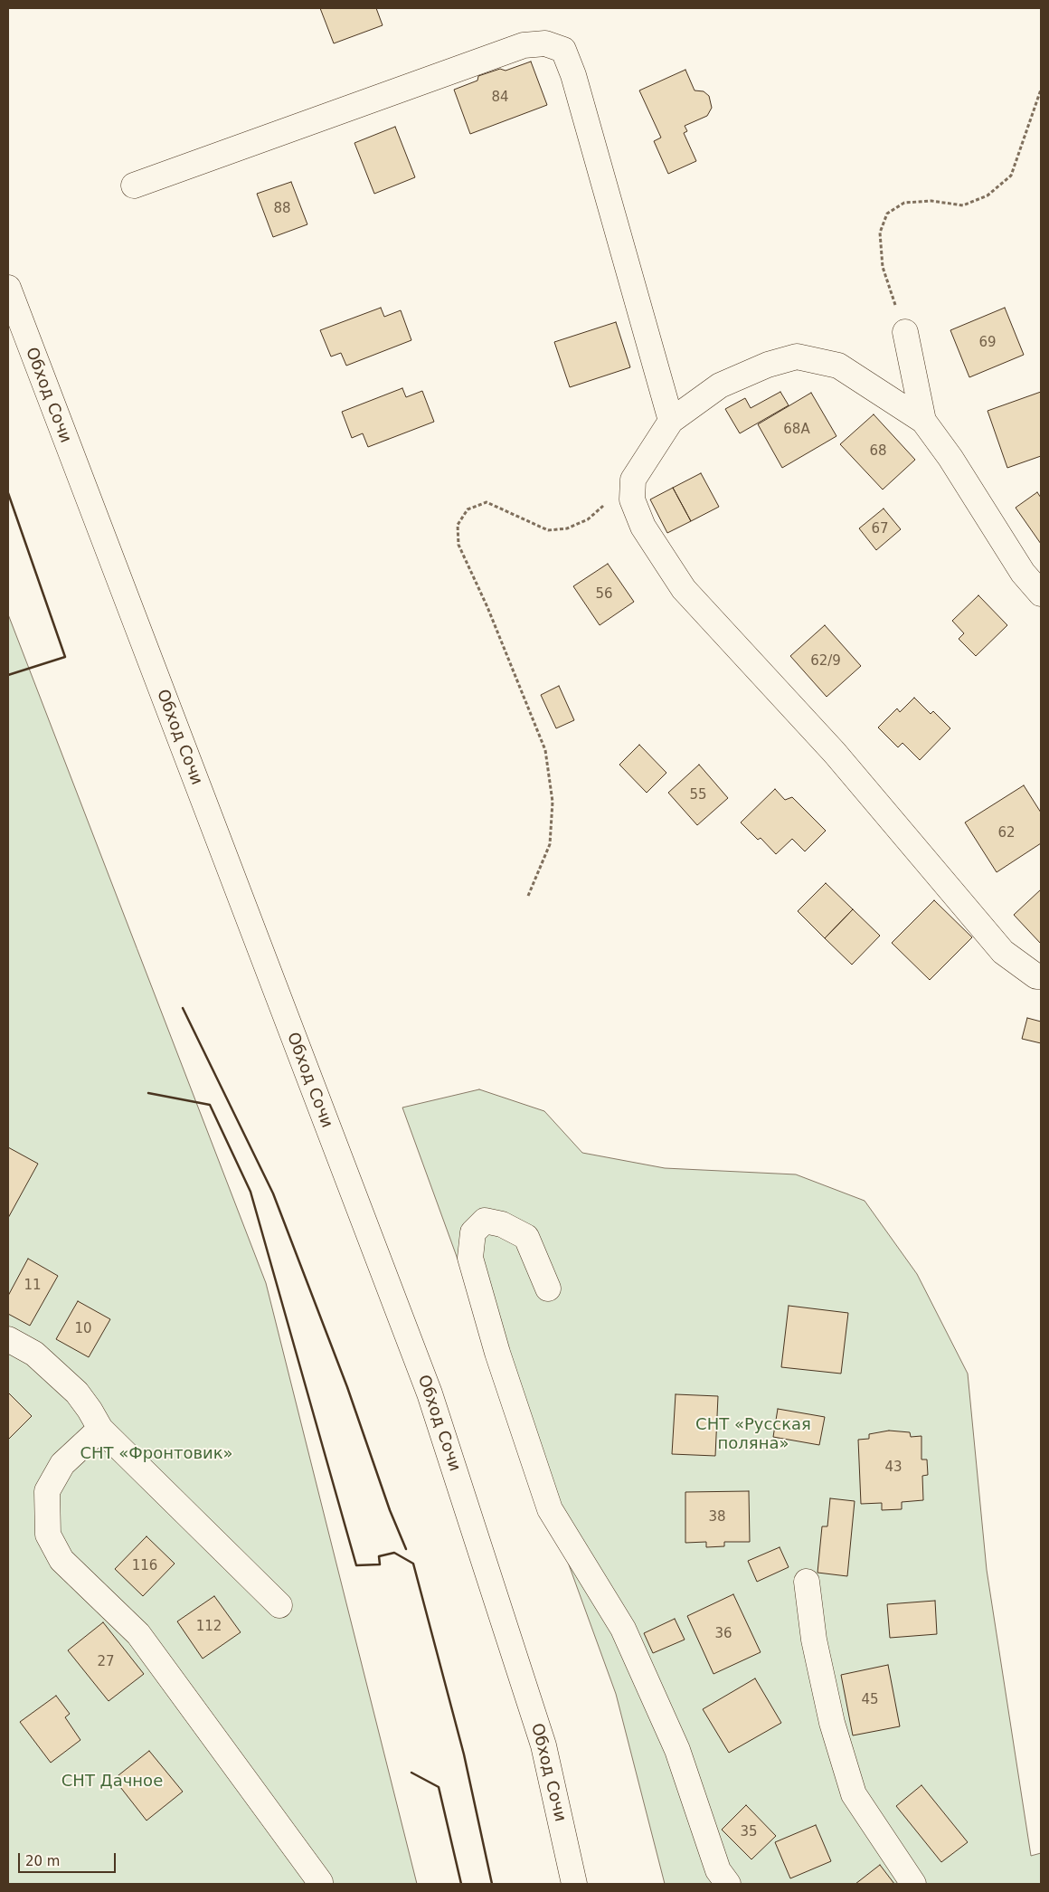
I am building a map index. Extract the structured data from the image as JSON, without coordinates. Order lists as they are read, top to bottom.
{
  "streets": {
    "main road": ["Обход Сочи"]
  },
  "parks": ["СНТ «Русская поляна»", "СНТ «Фронтовик»", "СНТ Дачное"],
  "house_numbers": [
    "84",
    "88",
    "69",
    "68А",
    "68",
    "67",
    "56",
    "62/9",
    "55",
    "62",
    "11",
    "10",
    "43",
    "38",
    "116",
    "112",
    "36",
    "27",
    "45",
    "35"
  ],
  "scale_bar": "20 m"
}
